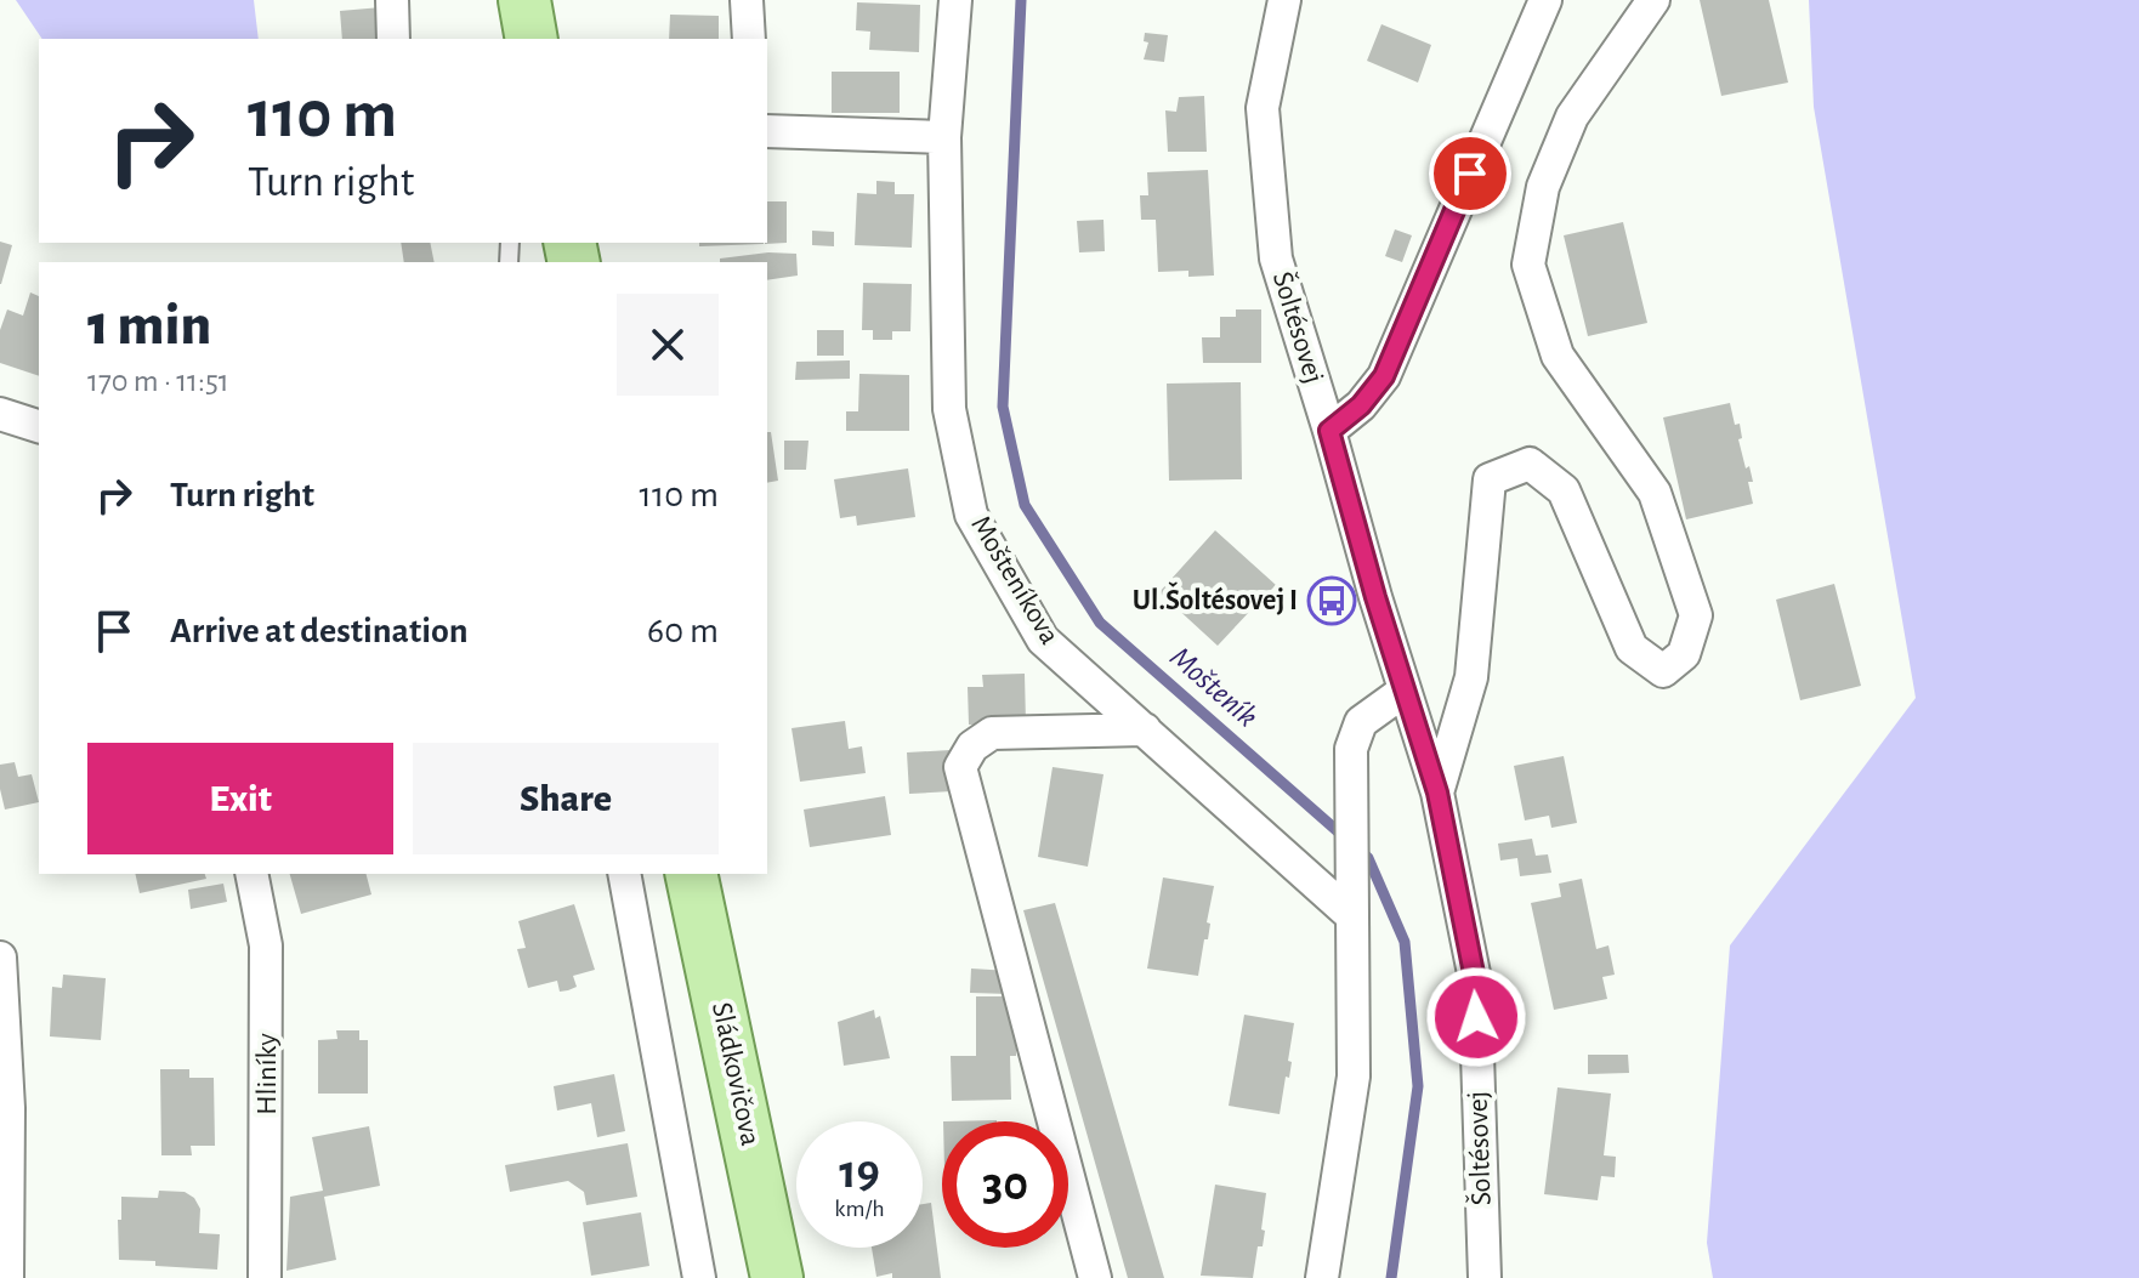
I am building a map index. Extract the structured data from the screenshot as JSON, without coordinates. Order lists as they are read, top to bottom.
{
  "streets": {
    "main road": ["Sládkovičova"],
    "street": ["Šoltésovej", "Mošteníkova", "Hliníky"]
  },
  "water": ["Mošteník"],
  "places": {
    "bus stop": ["Ul.Šoltésovej I"]
  },
  "page": {
    "turn": ["110 m", "Turn right"],
    "heading": ["1 min", "170 m · 11:51"],
    "list": [
      {
        "name": "Turn right",
        "value": "110 m"
      },
      {
        "name": "Arrive at destination",
        "value": "60 m"
      }
    ],
    "buttons": ["Exit", "Share"],
    "speed": "19 km/h",
    "limit": "30"
  }
}
